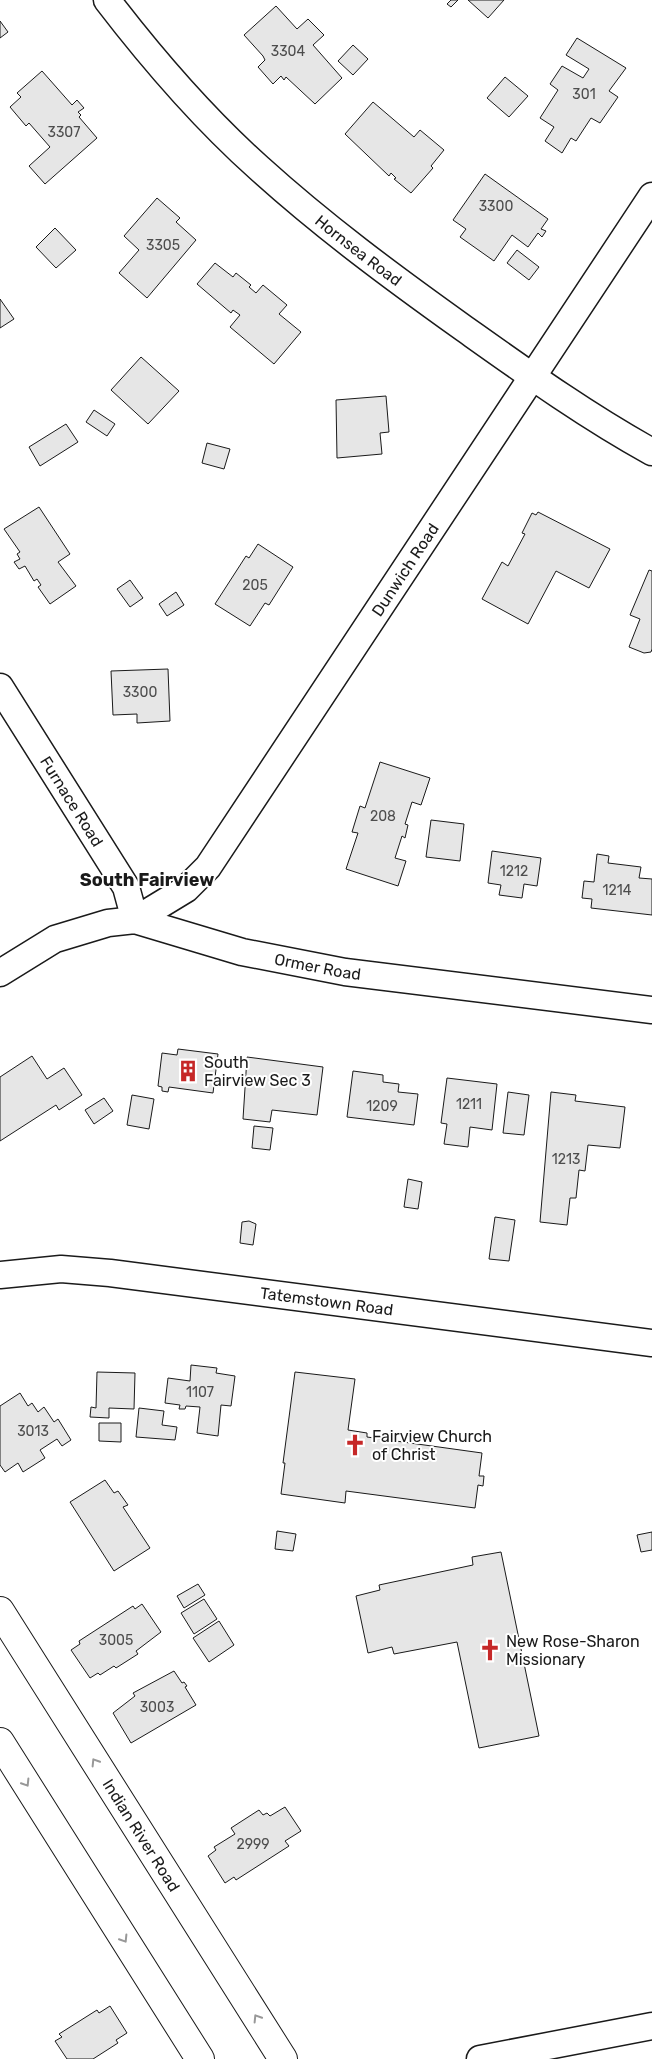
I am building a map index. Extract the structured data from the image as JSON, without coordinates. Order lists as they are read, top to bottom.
{
  "streets": {
    "main road": ["Indian River Road"],
    "street": [
      "Hornsea Road",
      "Dunwich Road",
      "Furnace Road",
      "Ormer Road",
      "Tatemstown Road"
    ]
  },
  "crossings": [
    ["Hornsea Road", "Dunwich Road"],
    ["Dunwich Road", "Furnace Road"],
    ["Dunwich Road", "Ormer Road"],
    ["Furnace Road", "Ormer Road"]
  ],
  "districts": ["South Fairview"],
  "places": {
    "building": ["South Fairview Sec 3"],
    "church": ["Fairview Church of Christ", "New Rose-Sharon Missionary"]
  },
  "house_numbers": [
    "3304",
    "301",
    "3307",
    "3300",
    "3305",
    "205",
    "3300",
    "208",
    "1212",
    "1214",
    "1211",
    "1209",
    "1213",
    "1107",
    "3013",
    "3005",
    "3003",
    "2999"
  ]
}
